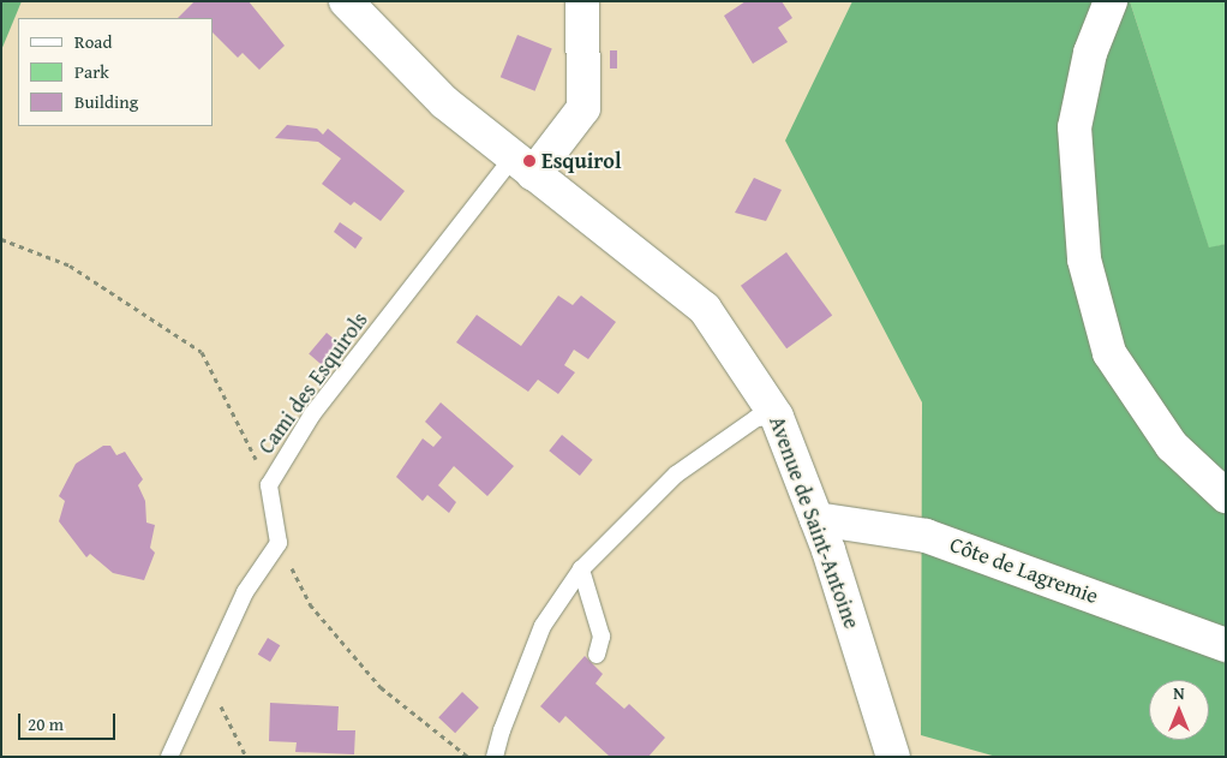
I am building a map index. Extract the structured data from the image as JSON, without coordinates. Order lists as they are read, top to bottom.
{
  "streets": {
    "street": ["Avenue de Saint-Antoine", "Côte de Lagremie"],
    "lane": ["Cami des Esquirols"]
  },
  "crossings": [
    ["Cami des Esquirols", "Avenue de Saint-Antoine"],
    ["Avenue de Saint-Antoine", "Côte de Lagremie"]
  ],
  "places": ["Esquirol"],
  "legend": ["Road", "Park", "Building"],
  "scale_bar": "20 m",
  "north": "top"
}
